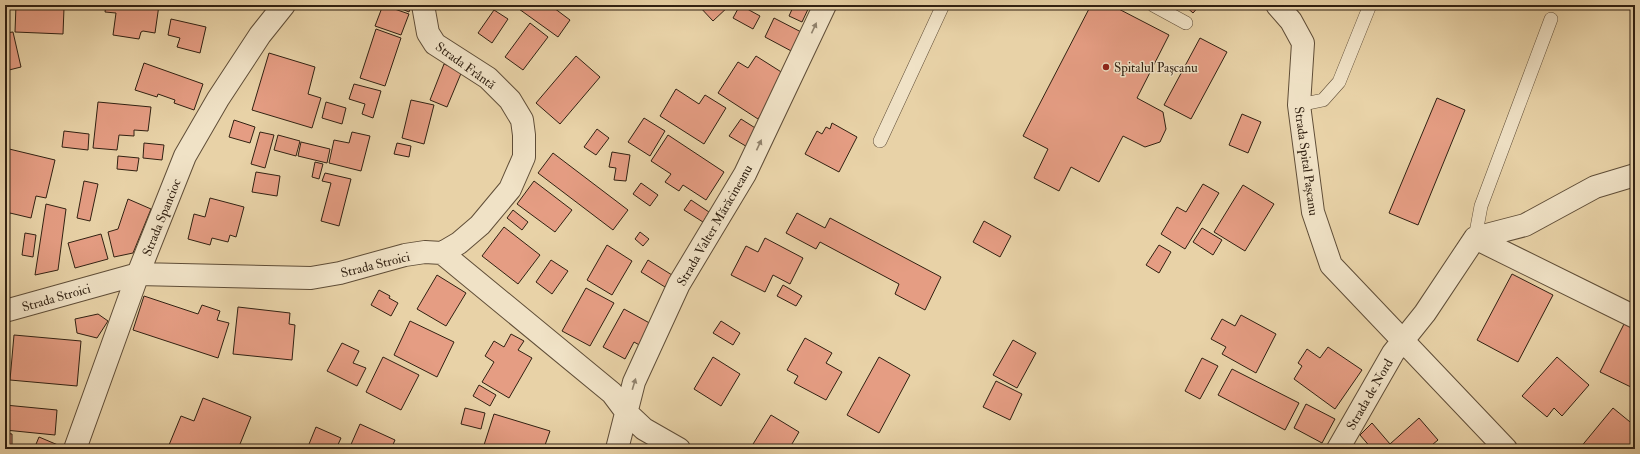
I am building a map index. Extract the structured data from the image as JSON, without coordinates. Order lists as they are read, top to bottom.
{
  "streets": {
    "street": [
      "Strada Frântă",
      "Strada Spital Pașcanu",
      "Strada Spancioc",
      "Strada Valter Mărăcineanu",
      "Strada Stroici",
      "Strada de Nord"
    ]
  },
  "crossings": [
    ["Strada Frântă", "Strada Stroici"],
    ["Strada Spital Pașcanu", "Strada de Nord"],
    ["Strada Spancioc", "Strada Stroici"]
  ],
  "one_way": ["Strada Valter Mărăcineanu"],
  "places": ["Spitalul Pașcanu"]
}
